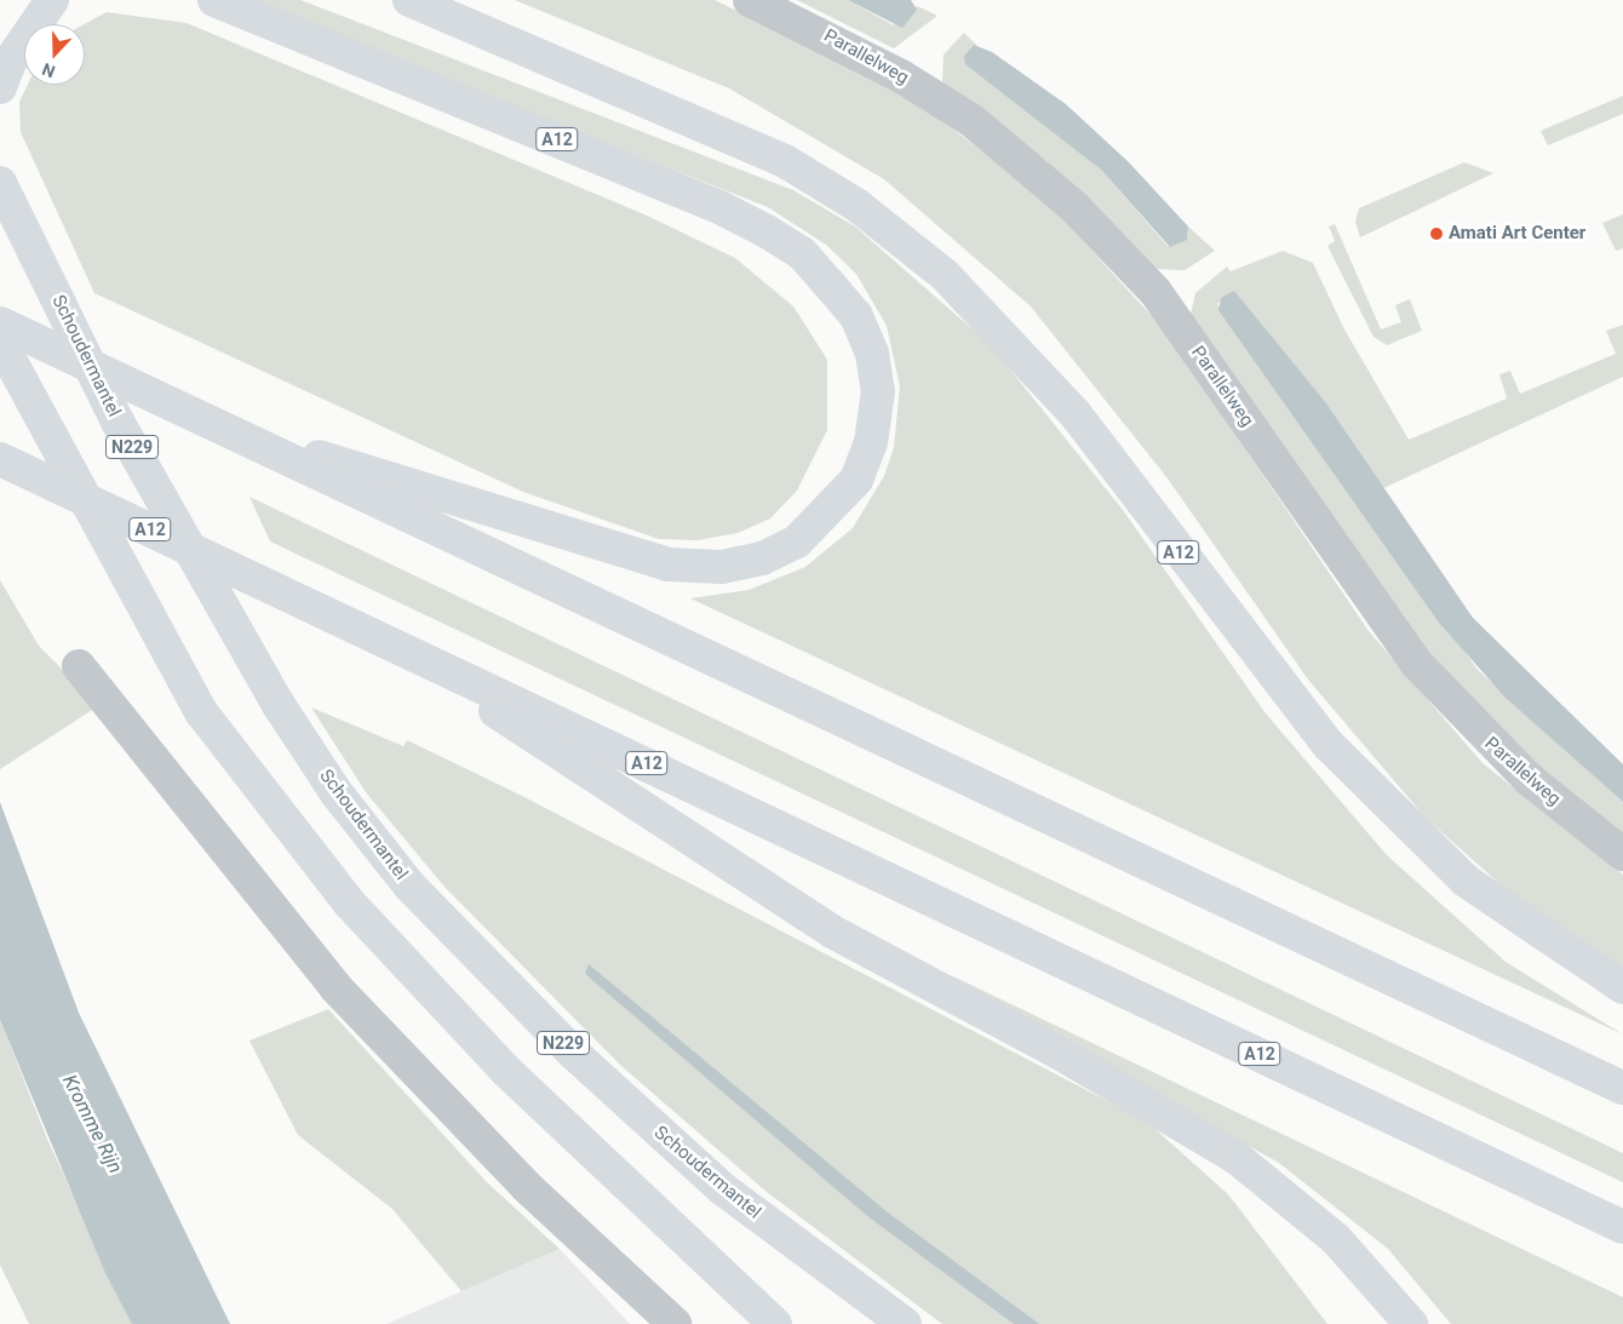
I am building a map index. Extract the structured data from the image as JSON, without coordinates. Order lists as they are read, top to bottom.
{
  "streets": {
    "main road": ["A12", "Schoudermantel", "N229"],
    "street": ["Parallelweg"]
  },
  "water": ["Kromme Rijn"],
  "places": ["Amati Art Center"],
  "north": "bottom"
}
